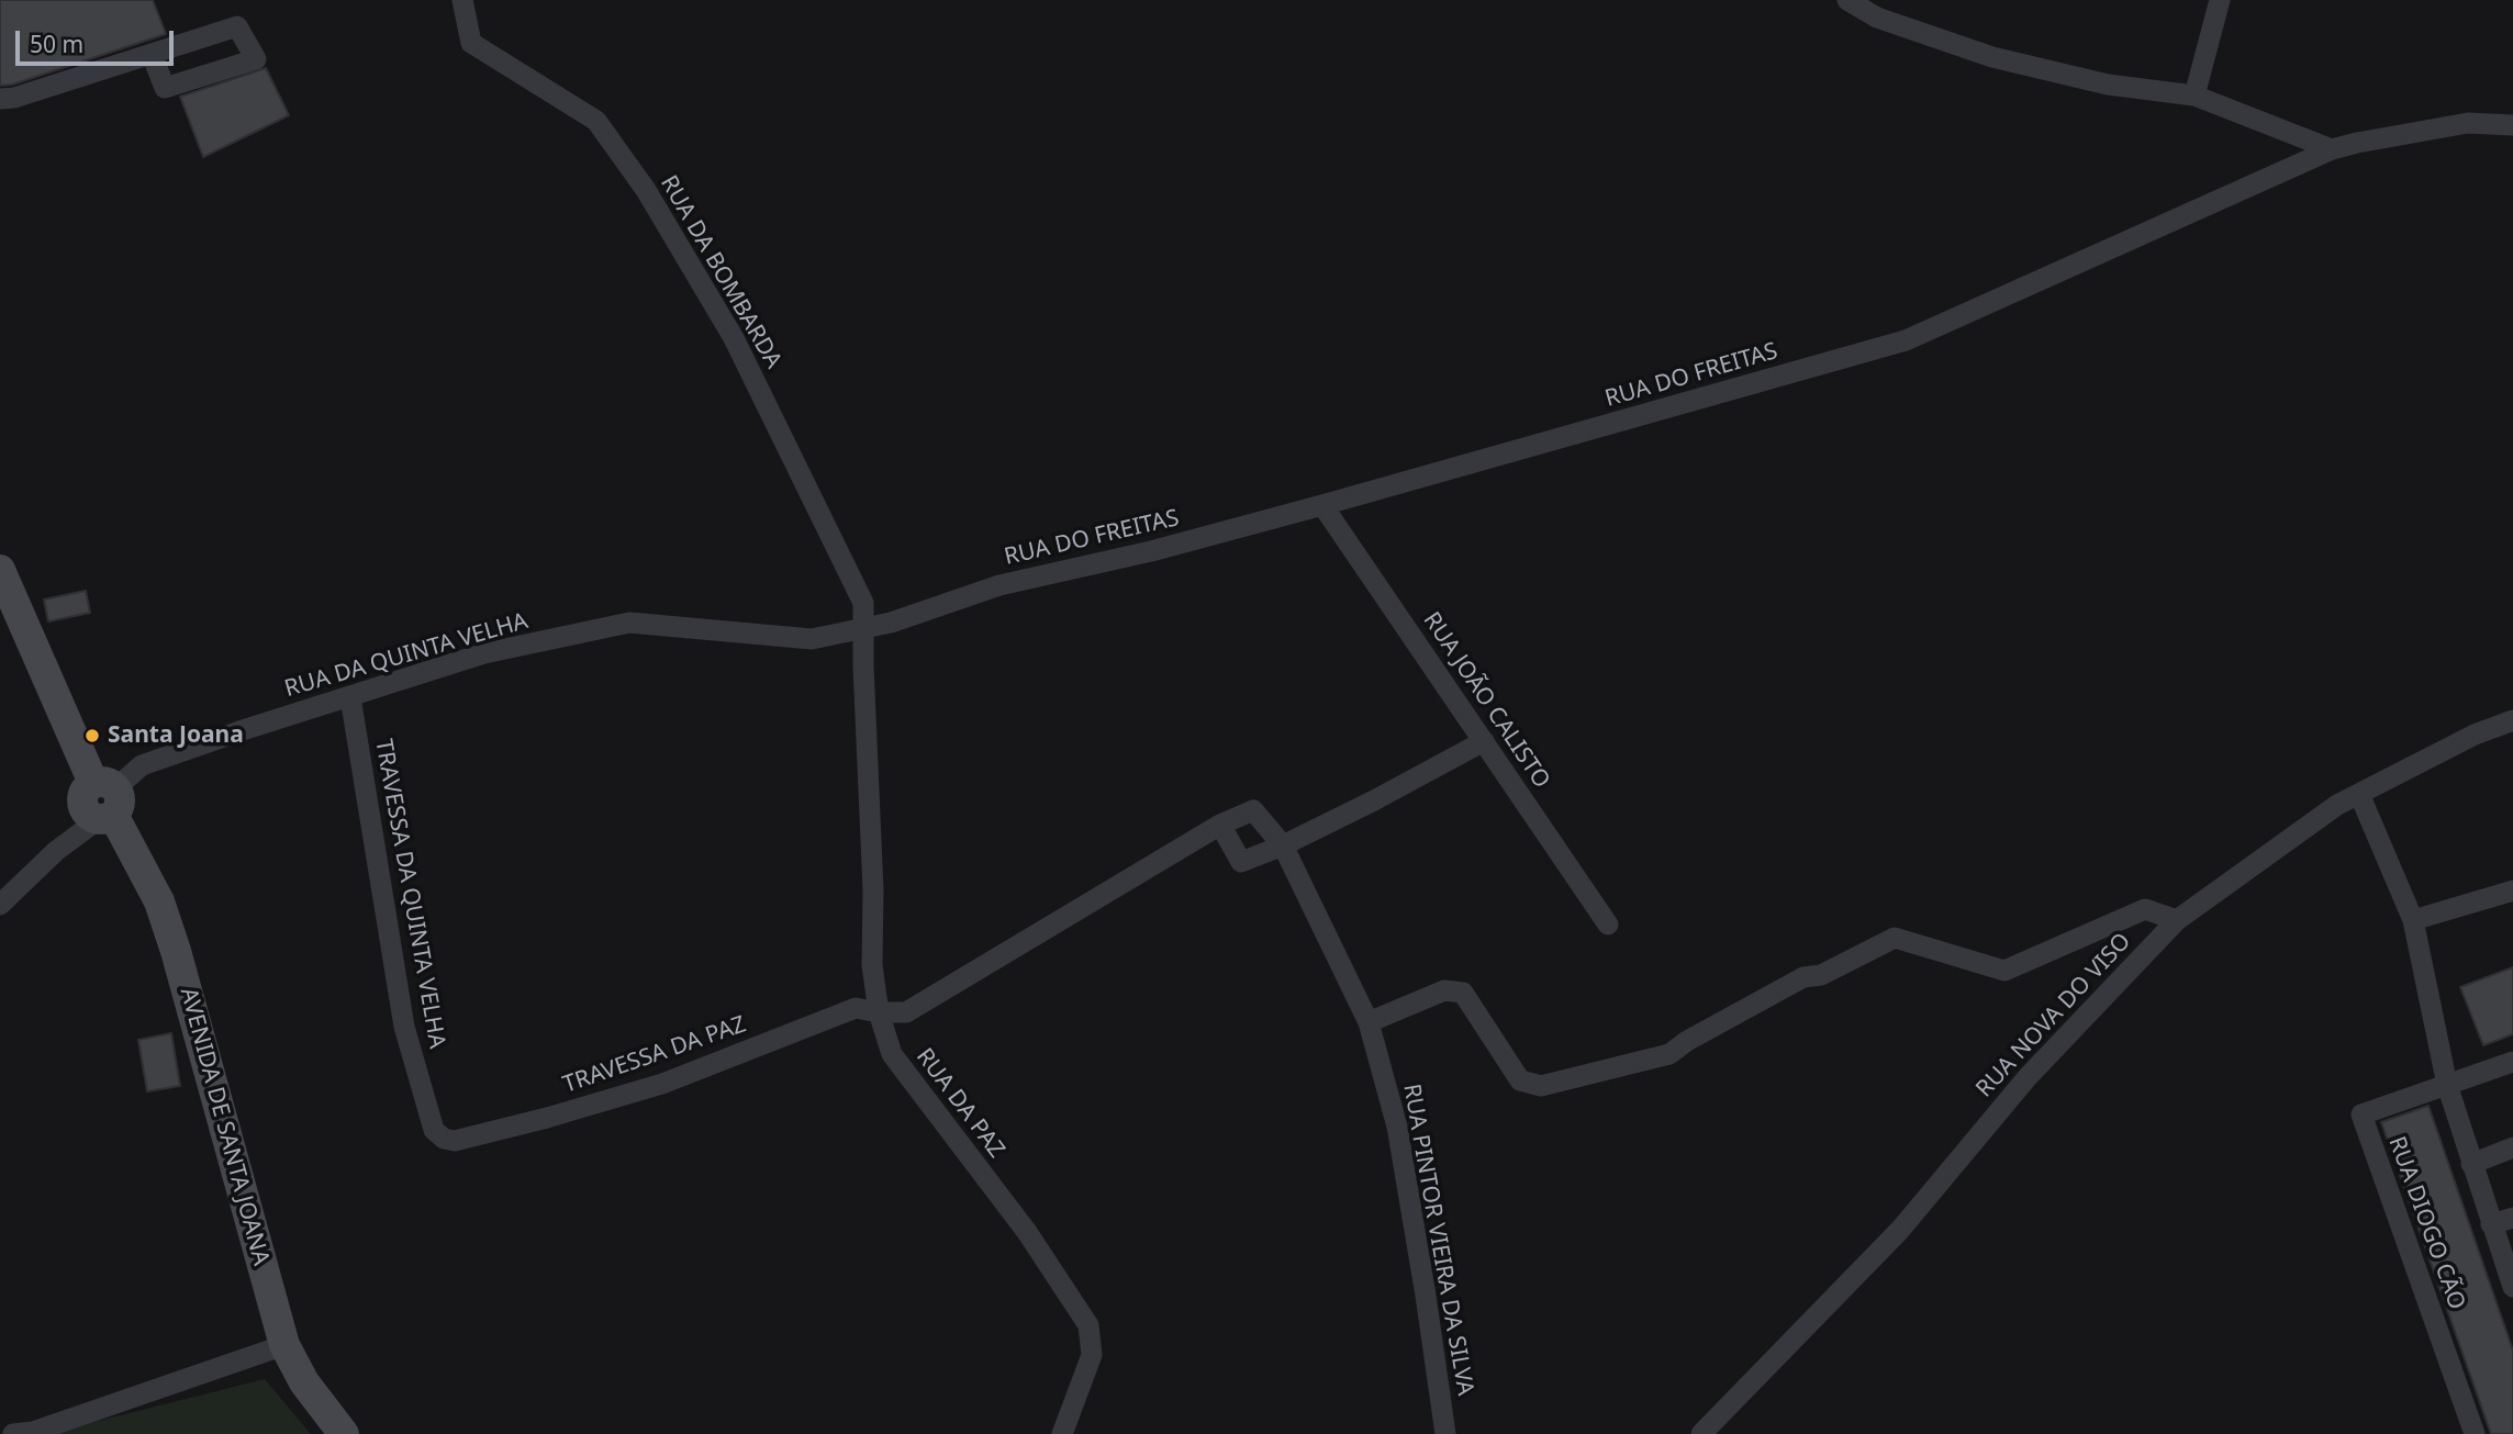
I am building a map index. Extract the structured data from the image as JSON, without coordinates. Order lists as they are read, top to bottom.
{
  "streets": {
    "street": [
      "RUA DA BOMBARDA",
      "RUA DO FREITAS",
      "RUA DA QUINTA VELHA",
      "RUA JOÃO CALISTO",
      "TRAVESSA DA QUINTA VELHA",
      "RUA NOVA DO VISO",
      "TRAVESSA DA PAZ",
      "RUA DA PAZ",
      "AVENIDA DE SANTA JOANA",
      "RUA DIOGO CÃO",
      "RUA PINTOR VIEIRA DA SILVA"
    ]
  },
  "crossings": [
    ["RUA DA BOMBARDA", "RUA DO FREITAS"],
    ["RUA DA BOMBARDA", "RUA DA QUINTA VELHA"],
    ["RUA DA BOMBARDA", "RUA DA PAZ"],
    ["RUA DO FREITAS", "RUA DA QUINTA VELHA"],
    ["RUA DO FREITAS", "RUA JOÃO CALISTO"],
    ["RUA DO FREITAS", "RUA DA PAZ"],
    ["RUA DA QUINTA VELHA", "TRAVESSA DA QUINTA VELHA"],
    ["RUA DA QUINTA VELHA", "RUA DA PAZ"],
    ["RUA DA QUINTA VELHA", "AVENIDA DE SANTA JOANA"],
    ["TRAVESSA DA QUINTA VELHA", "TRAVESSA DA PAZ"],
    ["TRAVESSA DA PAZ", "RUA DA PAZ"],
    ["TRAVESSA DA PAZ", "RUA PINTOR VIEIRA DA SILVA"]
  ],
  "places": ["Santa Joana"],
  "scale_bar": "50 m"
}
